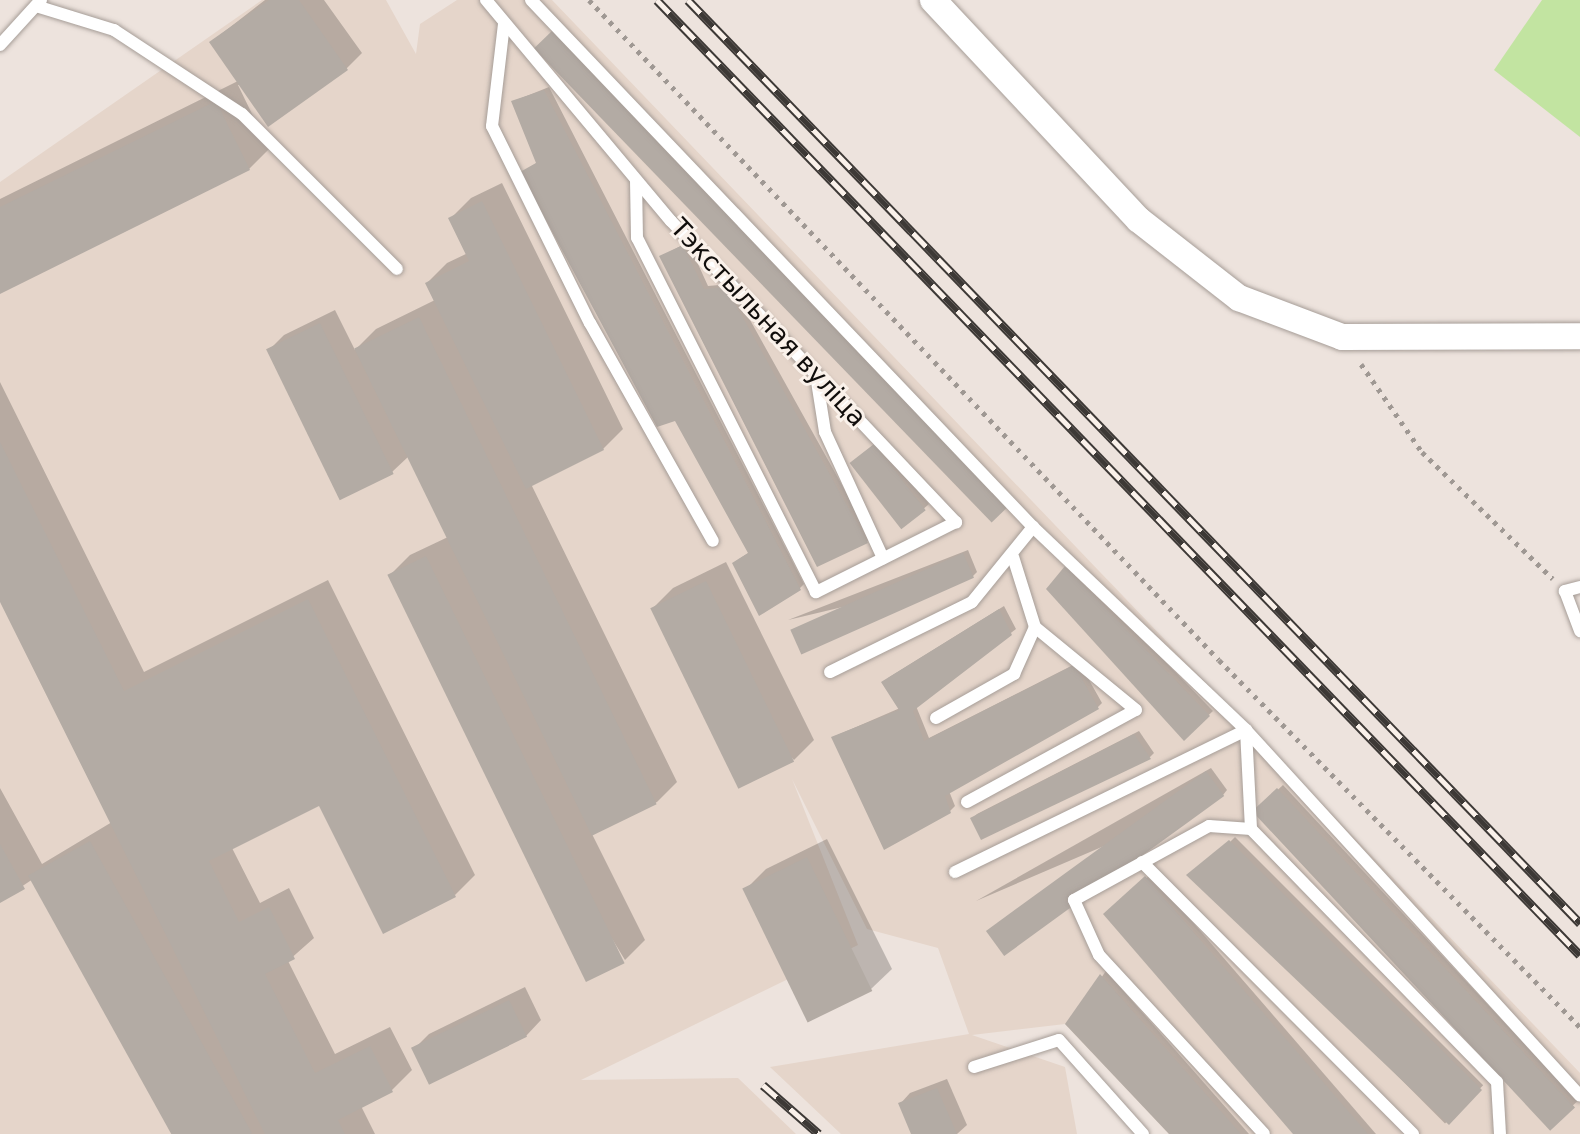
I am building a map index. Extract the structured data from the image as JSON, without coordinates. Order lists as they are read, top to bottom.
{
  "streets": {
    "lane": ["Тэкстыльная вуліца"]
  }
}
